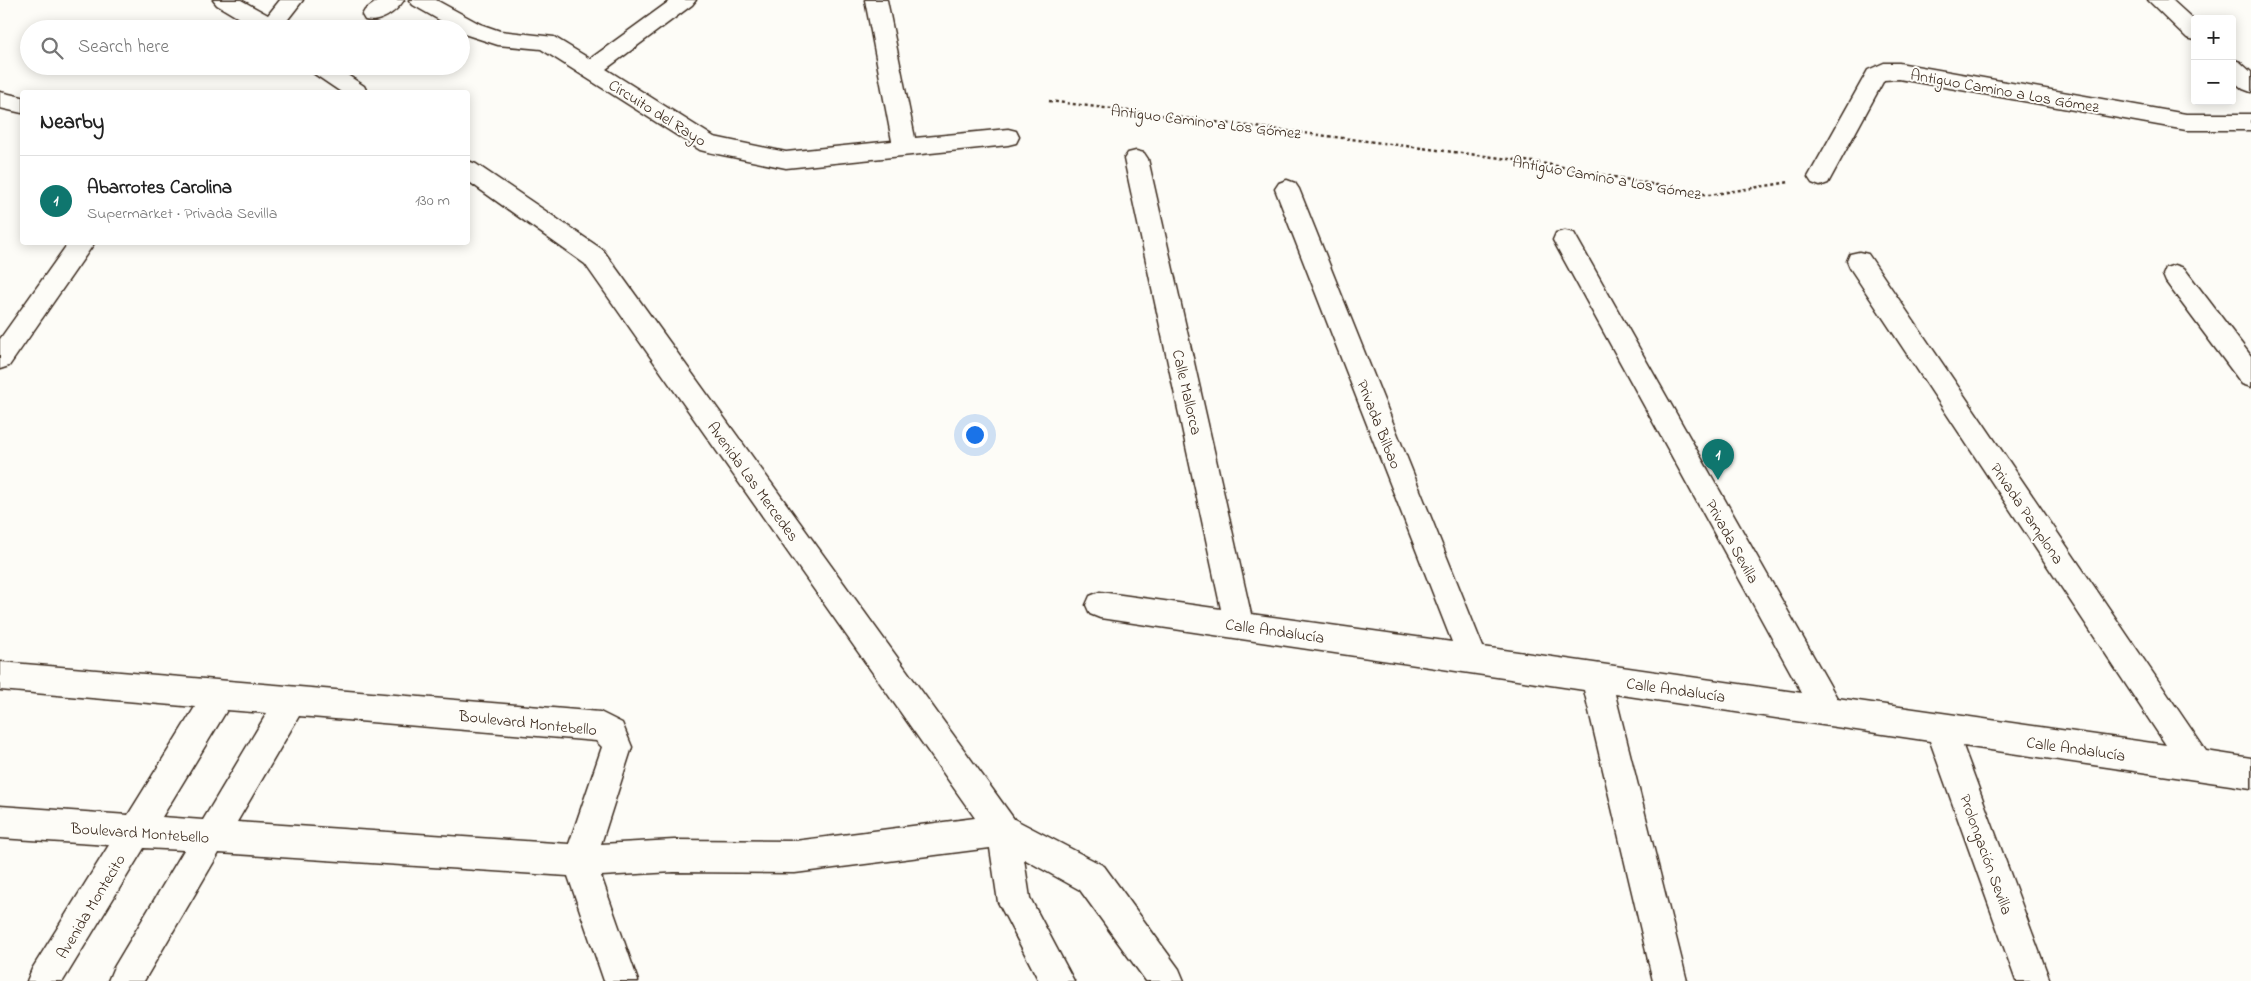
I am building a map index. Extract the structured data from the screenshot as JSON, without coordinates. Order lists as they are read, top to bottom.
{
  "streets": {
    "street": [
      "Antiguo Camino a Los Gómez",
      "Circuito del Rayo",
      "Calle Mallorca",
      "Privada Bilbao",
      "Avenida Las Mercedes",
      "Privada Pamplona",
      "Privada Sevilla",
      "Calle Andalucía",
      "Boulevard Montebello",
      "Prolongación Sevilla",
      "Avenida Montecito"
    ]
  },
  "crossings": [
    ["Calle Mallorca", "Calle Andalucía"],
    ["Privada Bilbao", "Calle Andalucía"],
    ["Privada Pamplona", "Calle Andalucía"],
    ["Privada Sevilla", "Calle Andalucía"],
    ["Calle Andalucía", "Prolongación Sevilla"],
    ["Boulevard Montebello", "Avenida Montecito"]
  ],
  "page": {
    "map_buttons": ["+", "−"],
    "search": "Search here",
    "heading": "Nearby",
    "list": [
      {
        "mark": "1",
        "name": "Abarrotes Carolina",
        "note": "Supermarket · Privada Sevilla",
        "value": "130 m"
      }
    ],
    "pins": "1"
  }
}
